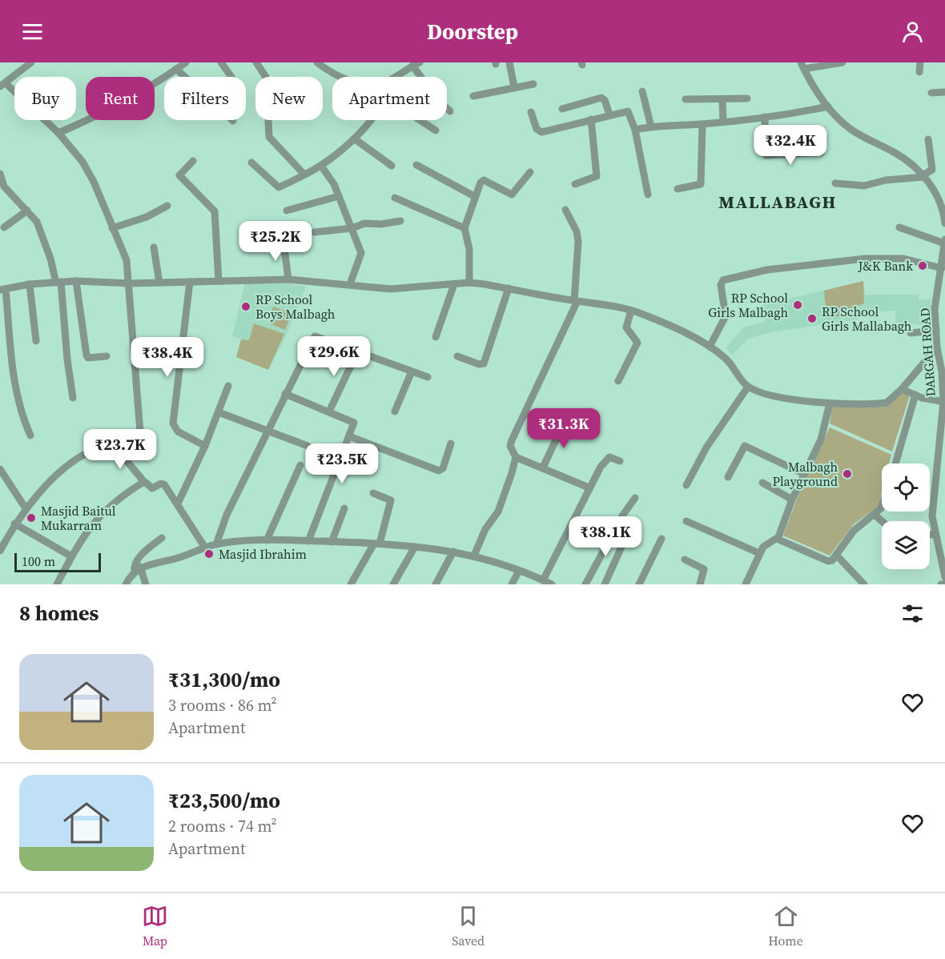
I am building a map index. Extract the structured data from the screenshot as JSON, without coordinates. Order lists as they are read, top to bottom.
{
  "streets": {
    "street": ["DARGAH ROAD"]
  },
  "districts": ["MALLABAGH"],
  "places": [
    "J&K Bank",
    "RP School Girls Malbagh",
    "RP School Boys Malbagh",
    "RP School Girls Mallabagh",
    "Malbagh Playground",
    "Masjid Baitul Mukarram",
    "Masjid Ibrahim"
  ],
  "scale_bar": "100 m",
  "page": {
    "header": "Doorstep",
    "chip": [
      "Buy",
      "Rent",
      "Filters",
      "New",
      "Apartment"
    ],
    "price": [
      "₹32.4K",
      "₹25.2K",
      "₹29.6K",
      "₹38.4K",
      "₹31.3K",
      "₹23.7K",
      "₹23.5K",
      "₹38.1K"
    ],
    "scale": "100 m",
    "heading": "8 homes",
    "list": [
      {
        "name": "₹31,300/mo",
        "note": "3 rooms · 86 m² · Apartment"
      },
      {
        "name": "₹23,500/mo",
        "note": "2 rooms · 74 m² · Apartment"
      }
    ],
    "tabs": ["Map", "Saved", "Home"]
  }
}
